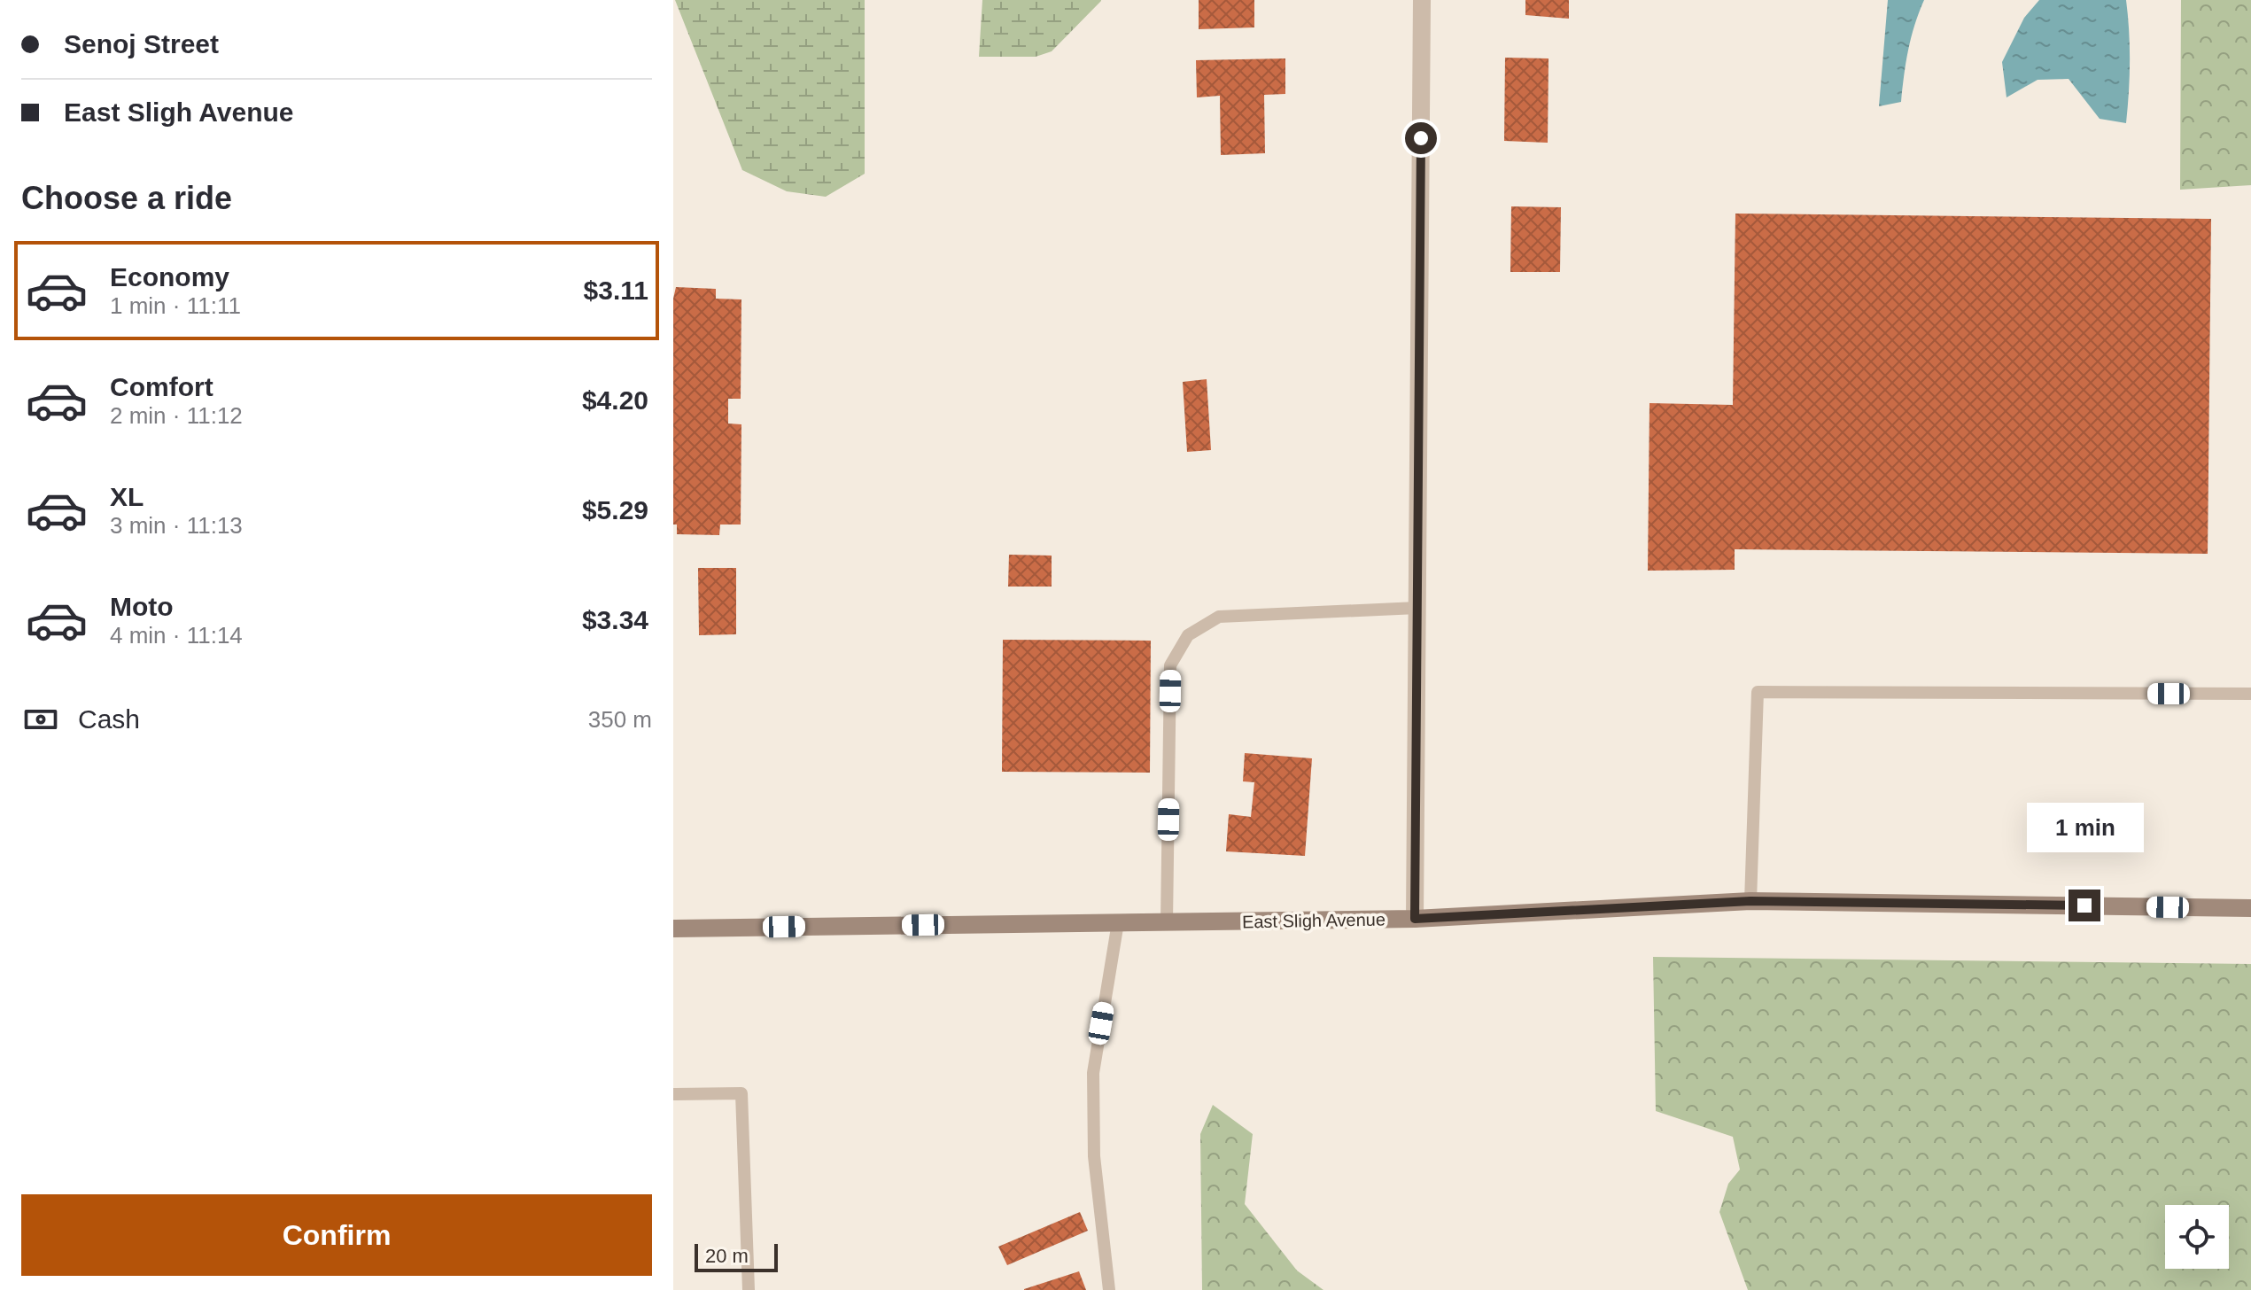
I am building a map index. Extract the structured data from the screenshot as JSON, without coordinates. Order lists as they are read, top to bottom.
{
  "streets": {
    "street": ["East Sligh Avenue"]
  },
  "scale_bar": "20 m",
  "page": {
    "banner": ["Senoj Street", "East Sligh Avenue"],
    "heading": "Choose a ride",
    "list": [
      {
        "name": "Economy",
        "note": "1 min · 11:11",
        "value": "$3.11"
      },
      {
        "name": "Comfort",
        "note": "2 min · 11:12",
        "value": "$4.20"
      },
      {
        "name": "XL",
        "note": "3 min · 11:13",
        "value": "$5.29"
      },
      {
        "name": "Moto",
        "note": "4 min · 11:14",
        "value": "$3.34"
      }
    ],
    "pay": ["Cash", "350 m"],
    "bubble": "1 min",
    "buttons": "Confirm",
    "scale": "20 m"
  }
}
